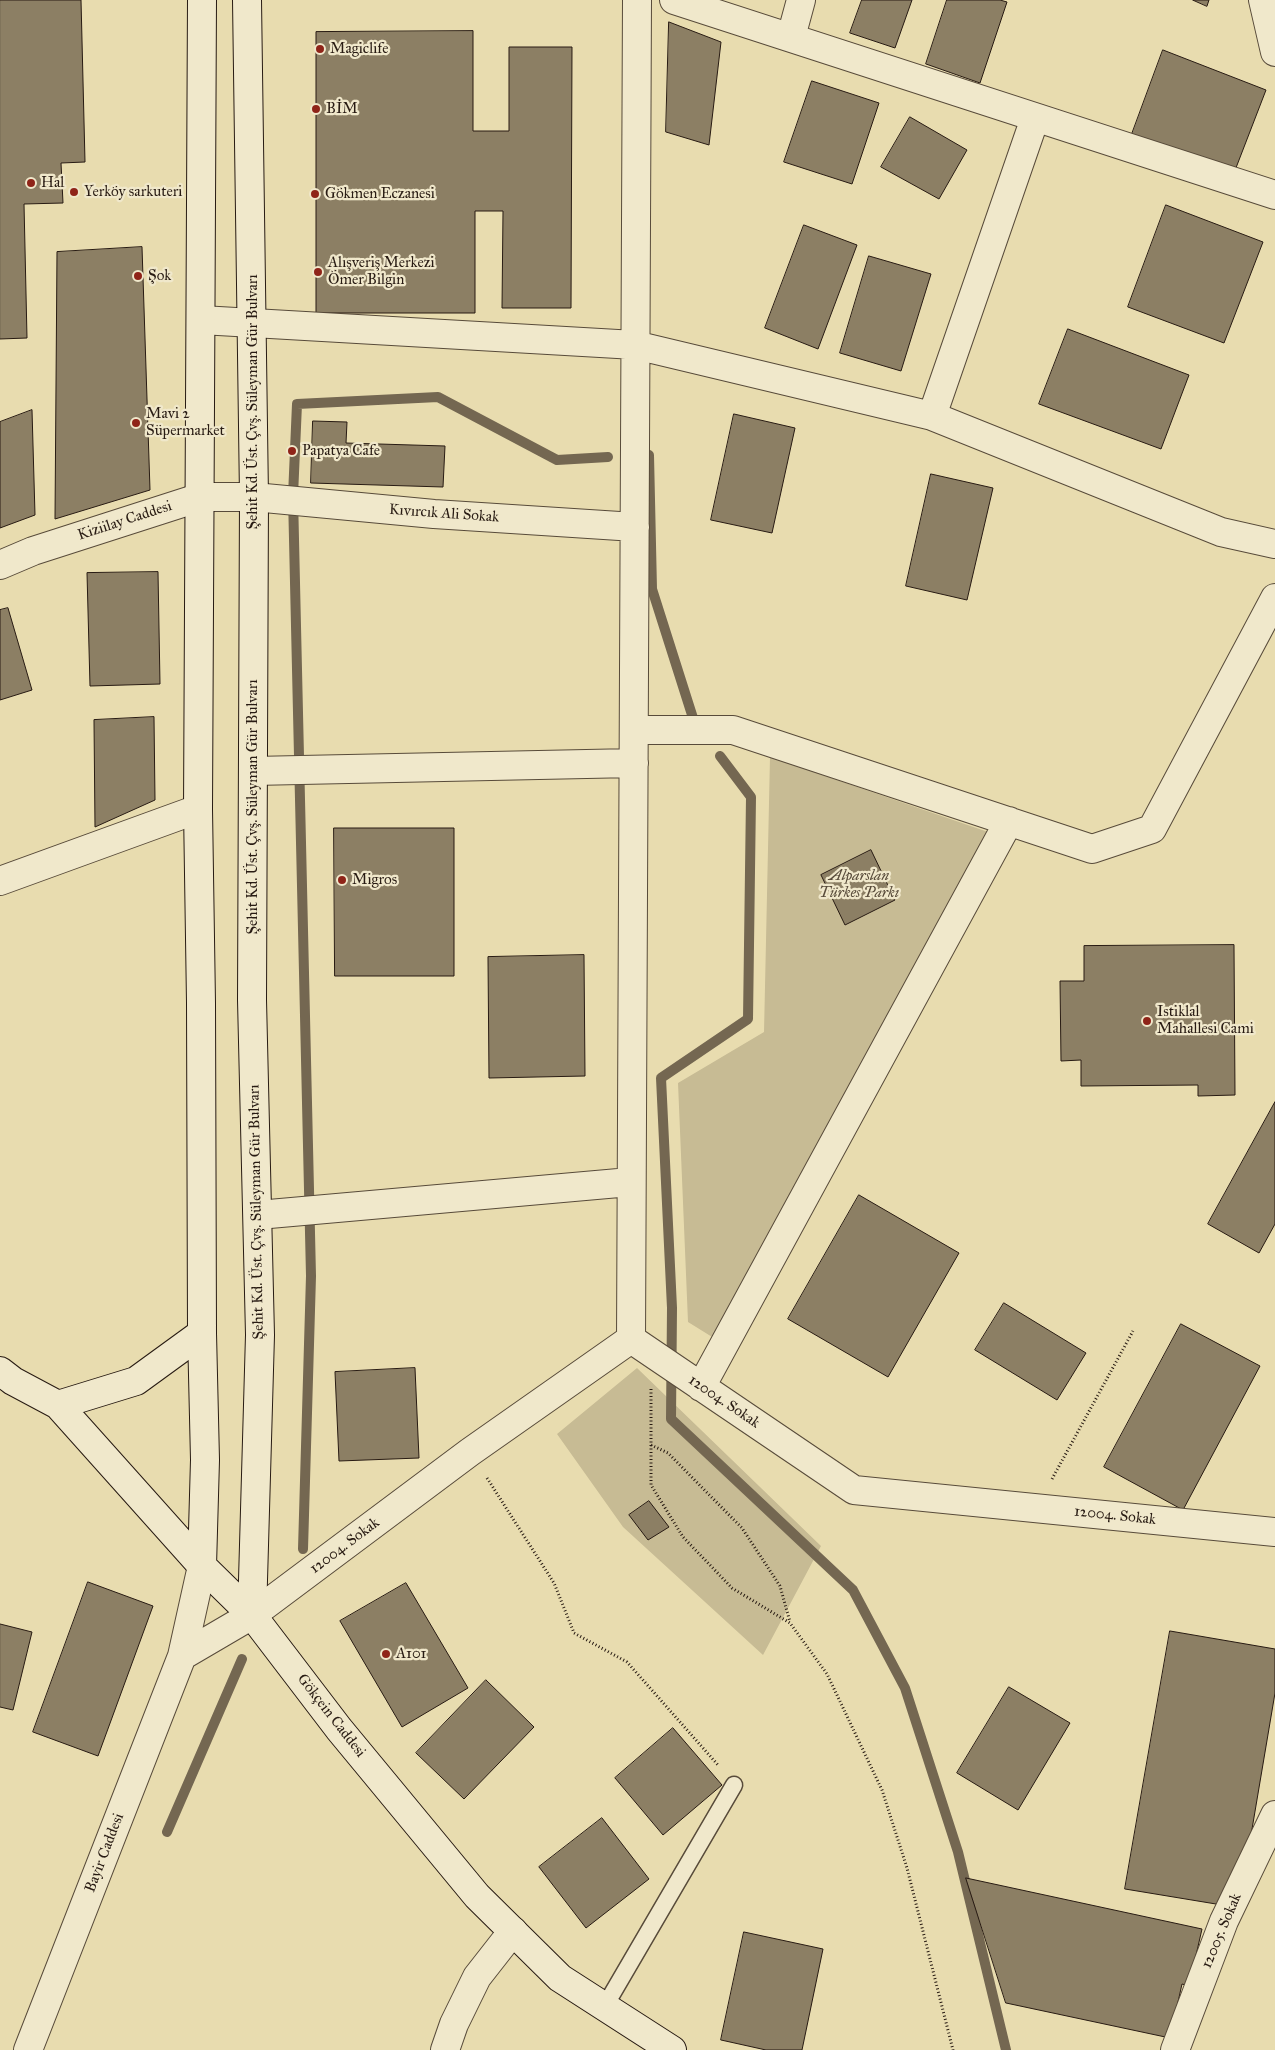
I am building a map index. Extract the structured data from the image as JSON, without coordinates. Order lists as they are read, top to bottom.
{
  "streets": {
    "street": [
      "Şehit Kd. Üst. Çvş. Süleyman Gür Bulvarı",
      "Kıvırcık Ali Sokak",
      "Kiziilay Caddesi",
      "12004. Sokak",
      "Gökçein Caddesi",
      "Bayir Caddesi",
      "12005. Sokak"
    ]
  },
  "crossings": [
    ["Şehit Kd. Üst. Çvş. Süleyman Gür Bulvarı", "Kıvırcık Ali Sokak"],
    ["Şehit Kd. Üst. Çvş. Süleyman Gür Bulvarı", "Kiziilay Caddesi"],
    ["Şehit Kd. Üst. Çvş. Süleyman Gür Bulvarı", "12004. Sokak"],
    ["Şehit Kd. Üst. Çvş. Süleyman Gür Bulvarı", "Gökçein Caddesi"],
    ["Kıvırcık Ali Sokak", "Kiziilay Caddesi"],
    ["12004. Sokak", "Gökçein Caddesi"],
    ["12004. Sokak", "Bayir Caddesi"],
    ["Gökçein Caddesi", "Bayir Caddesi"]
  ],
  "parks": ["Alparslan Türkes Parkı"],
  "places": [
    "Magiclife",
    "BİM",
    "Hal",
    "Yerköy sarkuteri",
    "Gökmen Eczanesi",
    "Alışveriş Merkezi Ömer Bilgin",
    "Şok",
    "Mavi 2 Süpermarket",
    "Papatya Cafe",
    "Migros",
    "Istiklal Mahallesi Cami",
    "A101"
  ]
}
